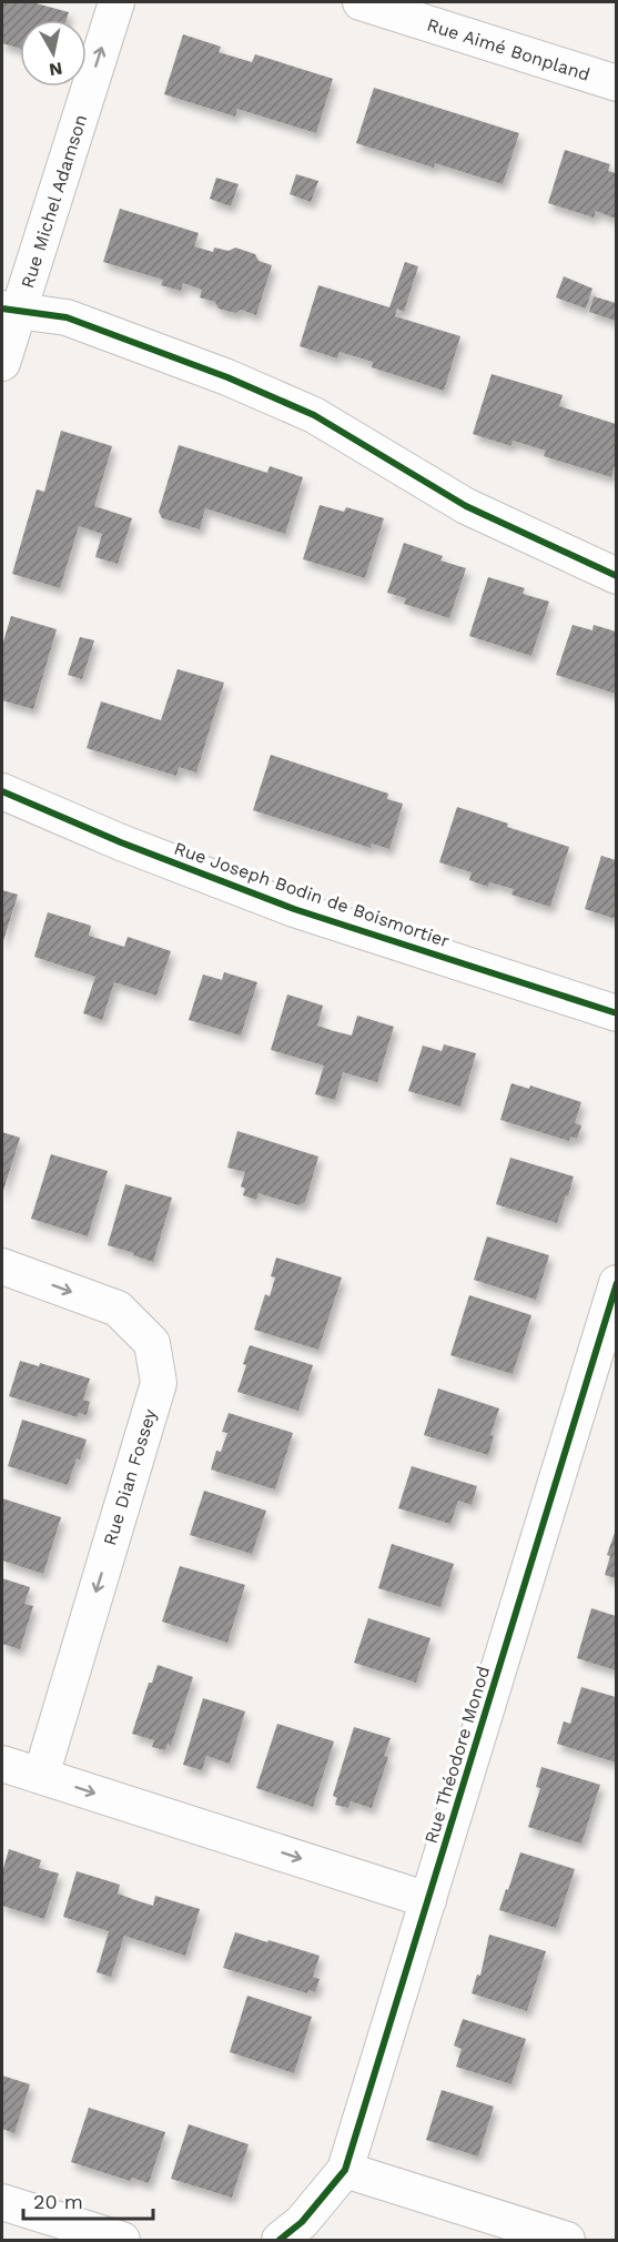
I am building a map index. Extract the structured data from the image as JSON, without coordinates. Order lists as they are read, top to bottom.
{
  "streets": {
    "street": [
      "Rue Aimé Bonpland",
      "Rue Michel Adamson",
      "Rue Joseph Bodin de Boismortier",
      "Rue Dian Fossey",
      "Rue Théodore Monod"
    ]
  },
  "one_way": ["Rue Michel Adamson", "Rue Dian Fossey"],
  "scale_bar": "20 m",
  "north": "bottom"
}
